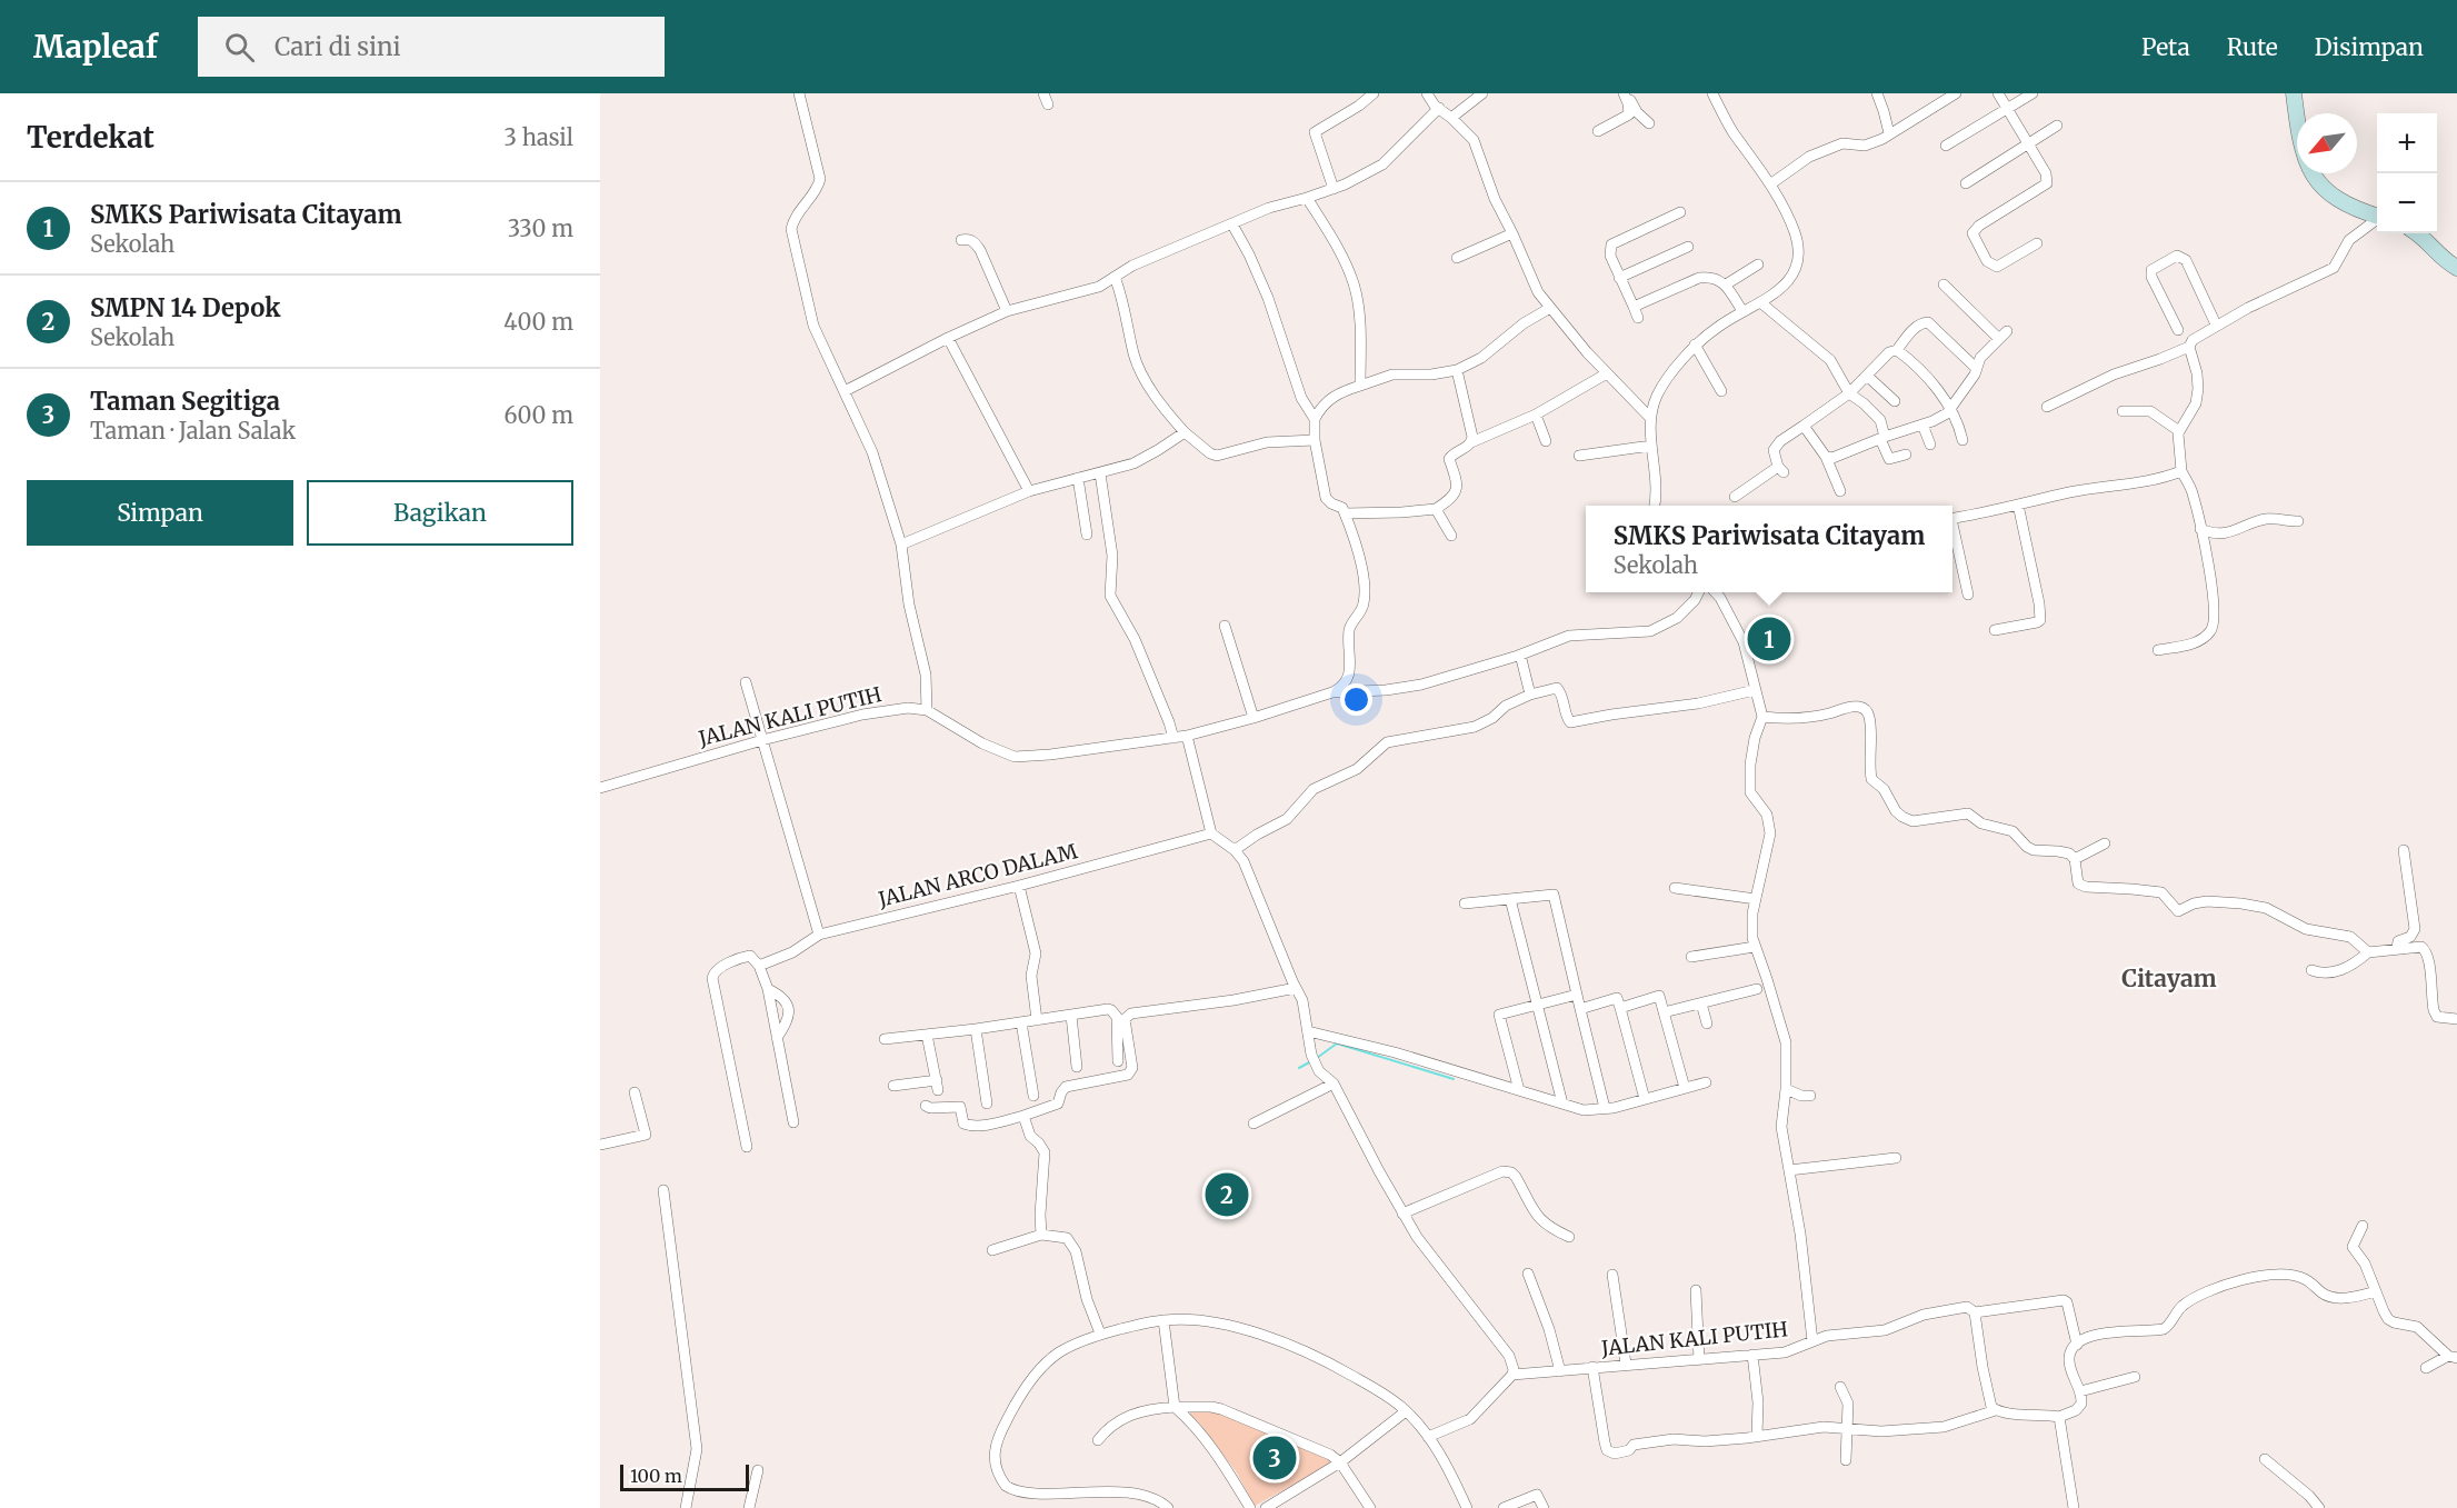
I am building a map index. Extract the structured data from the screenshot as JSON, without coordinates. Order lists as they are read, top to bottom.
{
  "streets": {
    "street": ["JALAN KALI PUTIH", "JALAN ARCO DALAM"]
  },
  "districts": ["Citayam"],
  "scale_bar": "100 m",
  "north": "bottom left",
  "page": {
    "header": "Mapleaf",
    "search": "Cari di sini",
    "nav": ["Peta", "Rute", "Disimpan"],
    "heading": ["Terdekat", "3 hasil"],
    "map_buttons": ["+", "−"],
    "list": [
      {
        "mark": "1",
        "name": "SMKS Pariwisata Citayam",
        "note": "Sekolah",
        "value": "330 m"
      },
      {
        "mark": "2",
        "name": "SMPN 14 Depok",
        "note": "Sekolah",
        "value": "400 m"
      },
      {
        "mark": "3",
        "name": "Taman Segitiga",
        "note": "Taman · Jalan Salak",
        "value": "600 m"
      }
    ],
    "buttons": ["Simpan", "Bagikan"],
    "popup": ["SMKS Pariwisata Citayam", "Sekolah"],
    "pins": ["1", "2", "3"],
    "scale": "100 m"
  }
}
